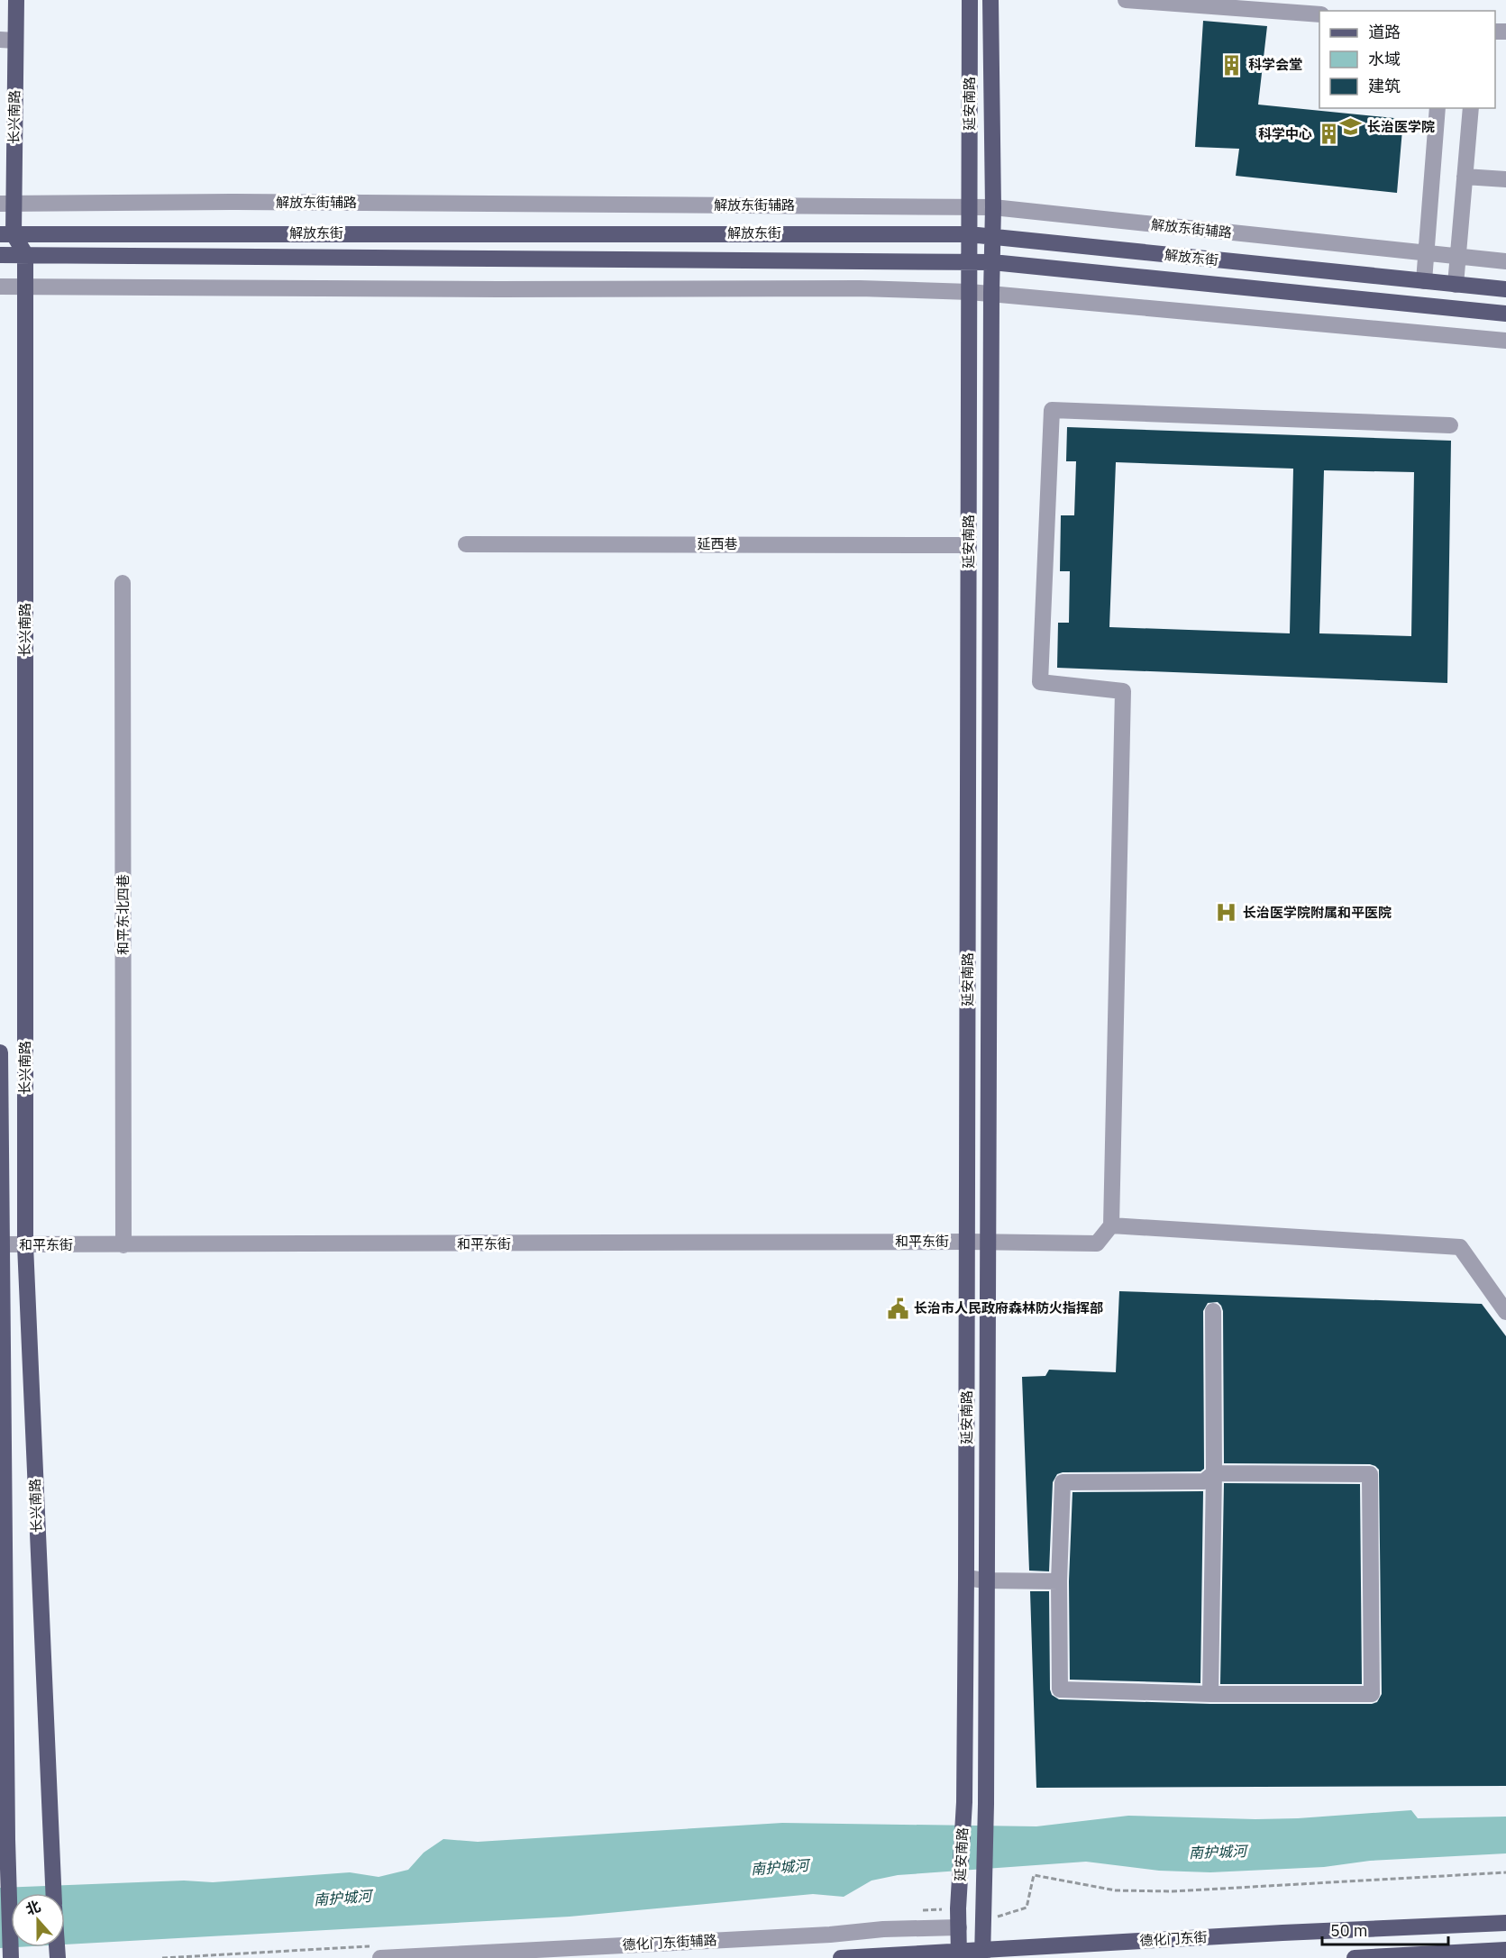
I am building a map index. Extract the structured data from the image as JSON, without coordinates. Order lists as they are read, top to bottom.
{
  "streets": {
    "main road": [
      "延安南路",
      "长兴南路",
      "解放东街",
      "德化门东街"
    ],
    "street": [
      "解放东街辅路",
      "延西巷",
      "和平东北四巷",
      "和平东街",
      "德化门东街辅路"
    ]
  },
  "crossings": [
    ["延安南路", "解放东街辅路"],
    ["延安南路", "解放东街"],
    ["延安南路", "延西巷"],
    ["延安南路", "和平东街"],
    ["延安南路", "德化门东街"],
    ["延安南路", "德化门东街辅路"],
    ["长兴南路", "解放东街辅路"],
    ["长兴南路", "解放东街"],
    ["长兴南路", "和平东街"],
    ["和平东北四巷", "和平东街"]
  ],
  "water": ["南护城河"],
  "places": {
    "building": ["科学会堂", "科学中心"],
    "school or university": ["长治医学院"],
    "hospital": ["长治医学院附属和平医院"],
    "public building": ["长治市人民政府森林防火指挥部"]
  },
  "legend": ["道路", "水域", "建筑"],
  "scale_bar": "50 m",
  "north": "top"
}
